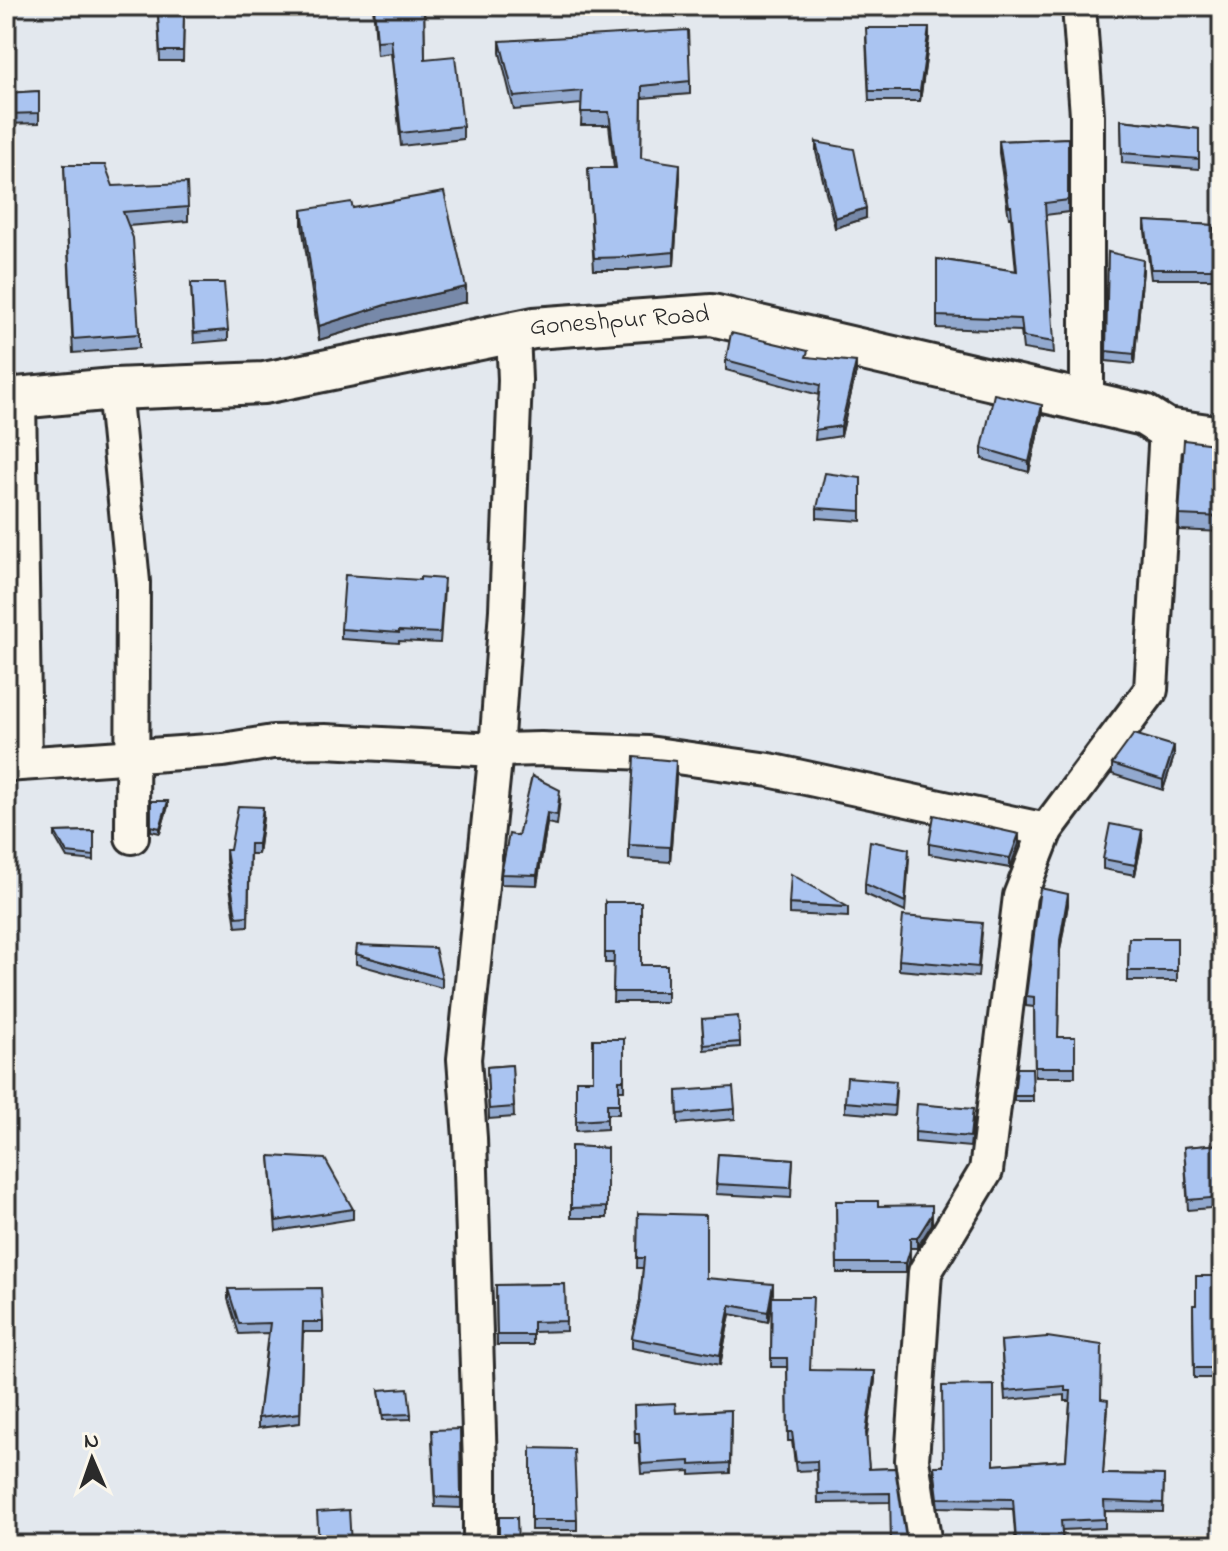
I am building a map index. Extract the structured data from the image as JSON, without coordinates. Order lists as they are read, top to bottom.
{
  "streets": {
    "street": ["Goneshpur Road"]
  },
  "north": "top"
}
